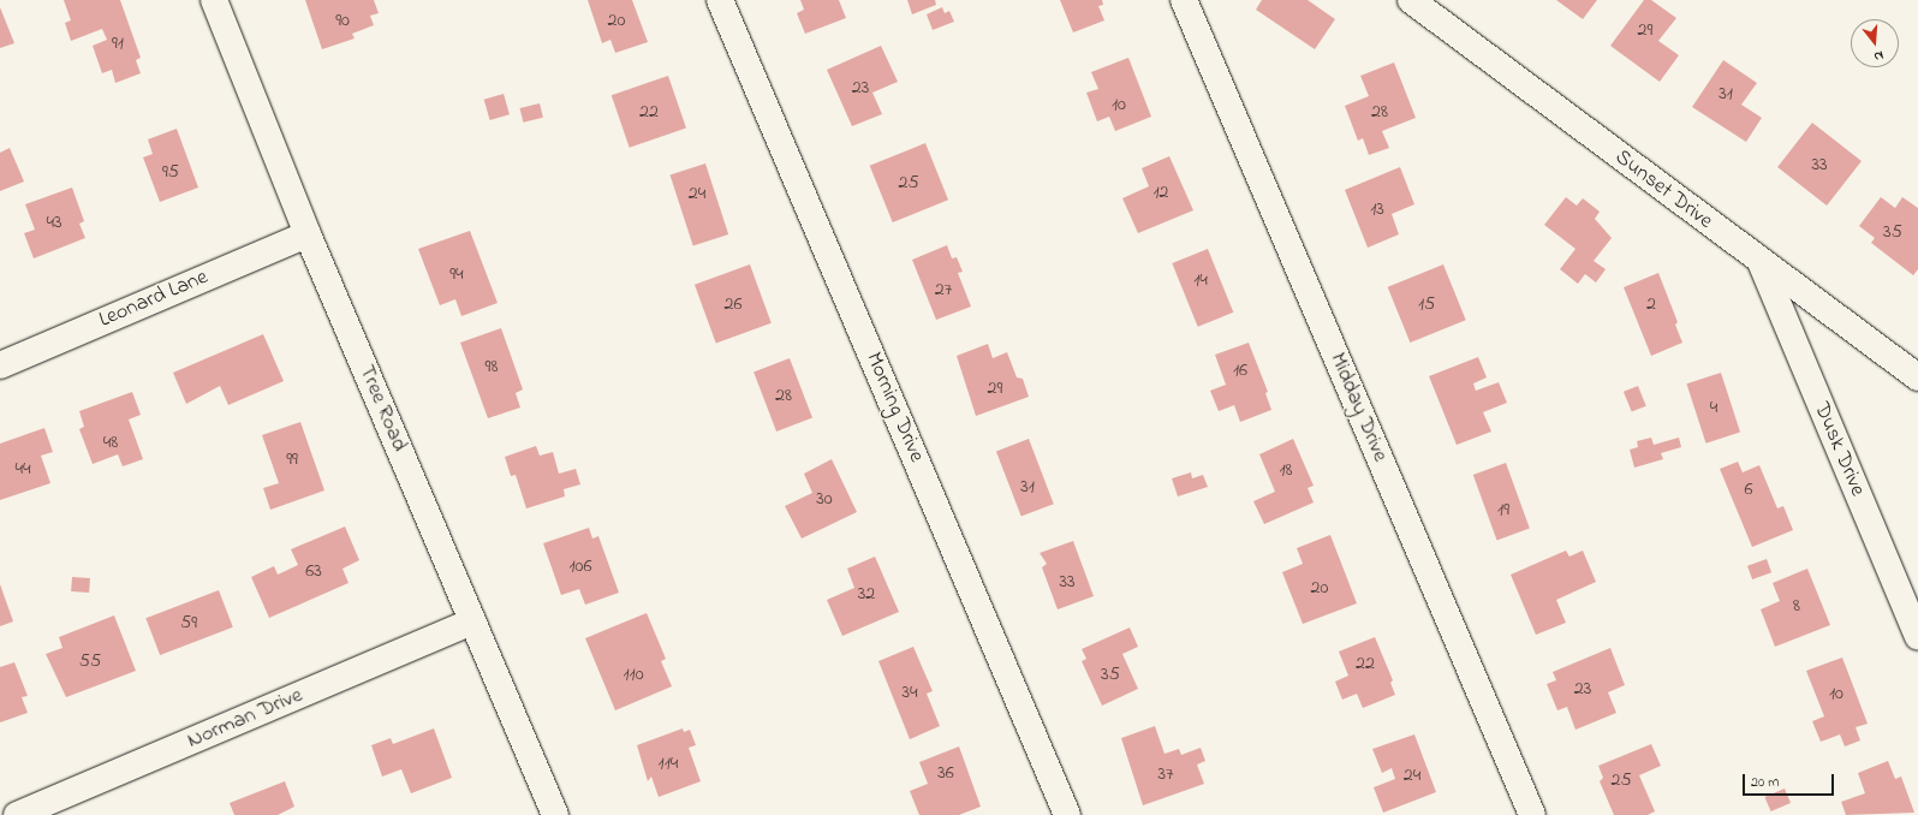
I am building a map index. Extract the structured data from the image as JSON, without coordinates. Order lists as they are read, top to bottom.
{
  "streets": {
    "street": [
      "Sunset Drive",
      "Leonard Lane",
      "Morning Drive",
      "Midday Drive",
      "Tree Road",
      "Dusk Drive",
      "Norman Drive"
    ]
  },
  "crossings": [
    ["Sunset Drive", "Dusk Drive"],
    ["Leonard Lane", "Tree Road"],
    ["Tree Road", "Norman Drive"]
  ],
  "house_numbers": [
    "90",
    "20",
    "29",
    "91",
    "23",
    "31",
    "10",
    "22",
    "28",
    "33",
    "95",
    "25",
    "12",
    "24",
    "13",
    "43",
    "35",
    "94",
    "14",
    "27",
    "26",
    "15",
    "2",
    "98",
    "16",
    "29",
    "28",
    "4",
    "48",
    "99",
    "44",
    "18",
    "31",
    "6",
    "30",
    "19",
    "106",
    "63",
    "33",
    "20",
    "32",
    "8",
    "59",
    "55",
    "22",
    "110",
    "35",
    "23",
    "34",
    "10",
    "114",
    "36",
    "37",
    "24",
    "25"
  ],
  "scale_bar": "20 m",
  "north": "bottom"
}
